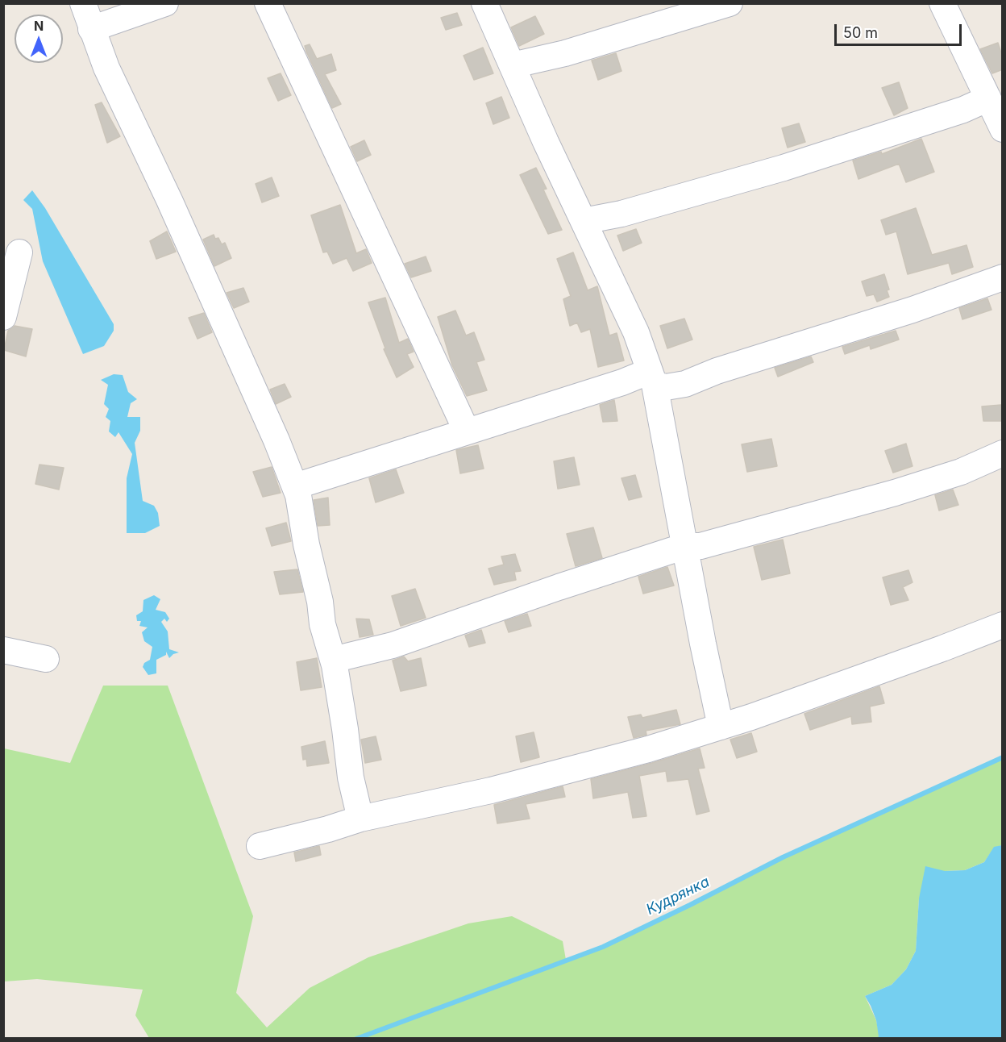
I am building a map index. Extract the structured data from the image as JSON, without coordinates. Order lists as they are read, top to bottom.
{
  "water": ["Кудрянка"],
  "scale_bar": "50 m",
  "north": "top"
}
